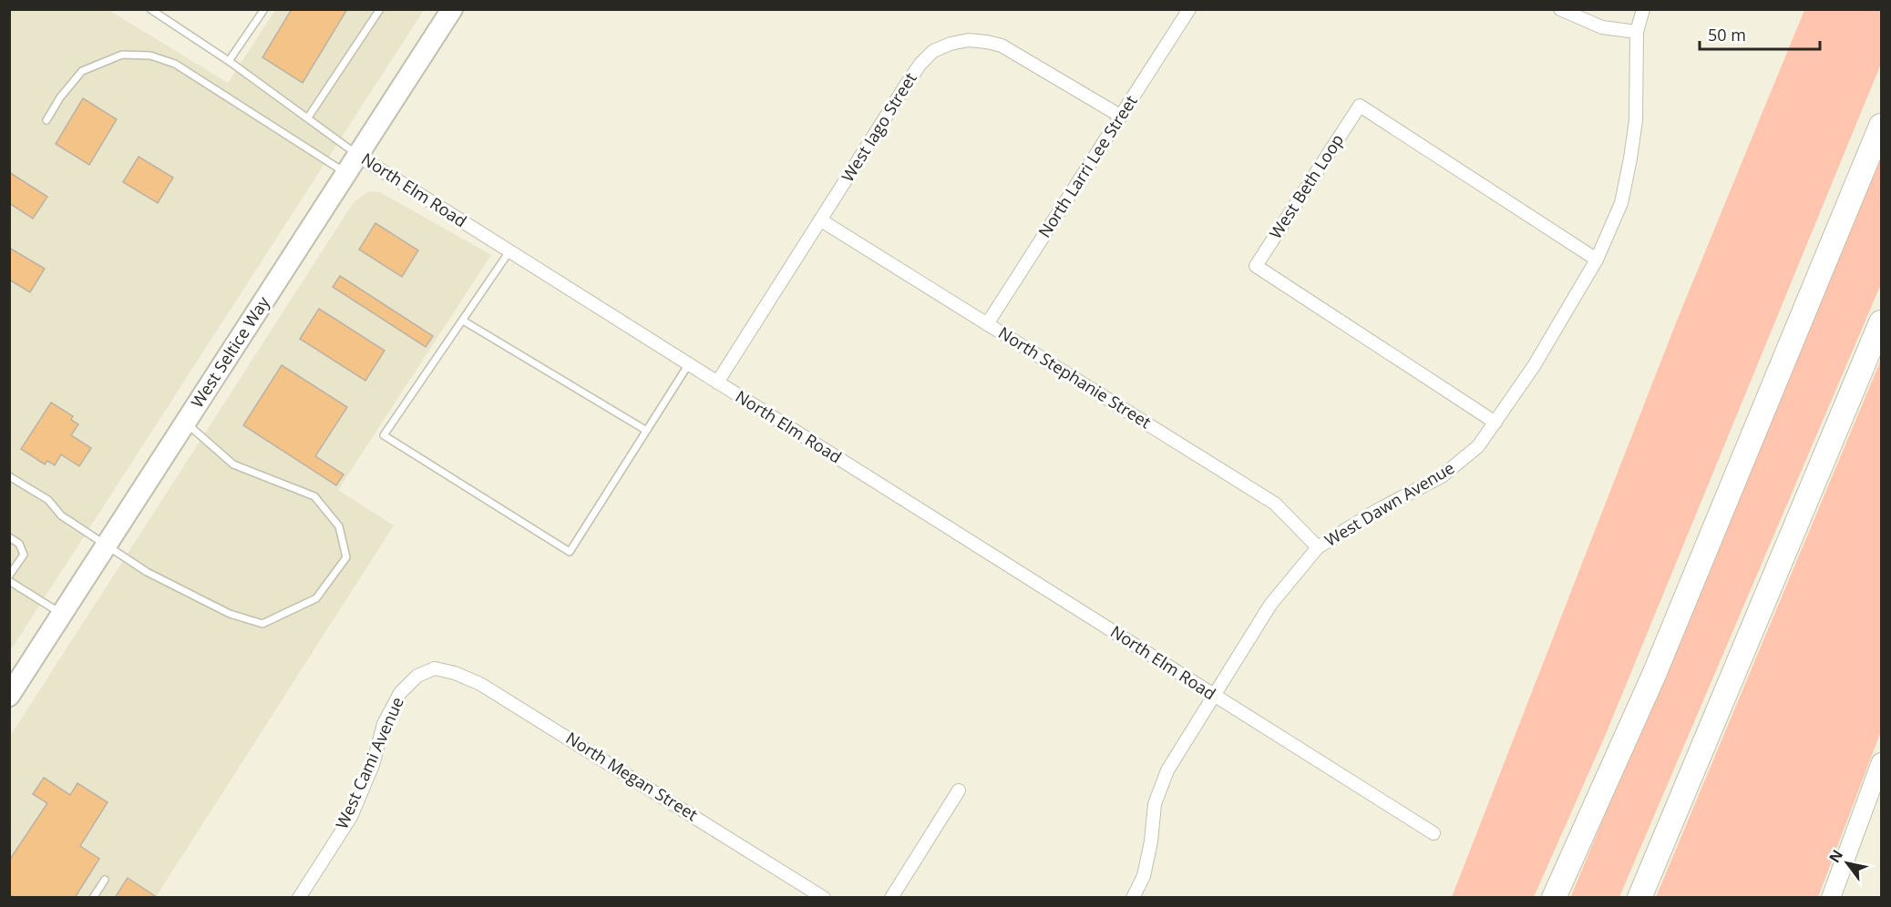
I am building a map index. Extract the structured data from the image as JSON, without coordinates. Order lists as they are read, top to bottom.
{
  "streets": {
    "main road": ["West Seltice Way"],
    "street": [
      "West Iago Street",
      "North Larri Lee Street",
      "West Beth Loop",
      "North Elm Road",
      "North Stephanie Street",
      "West Dawn Avenue",
      "West Cami Avenue",
      "North Megan Street"
    ]
  },
  "crossings": [
    ["West Iago Street", "North Larri Lee Street"],
    ["West Iago Street", "North Elm Road"],
    ["West Iago Street", "North Stephanie Street"],
    ["North Larri Lee Street", "North Stephanie Street"],
    ["West Beth Loop", "West Dawn Avenue"],
    ["North Elm Road", "West Seltice Way"],
    ["North Elm Road", "West Dawn Avenue"],
    ["North Stephanie Street", "West Dawn Avenue"],
    ["West Cami Avenue", "North Megan Street"]
  ],
  "scale_bar": "50 m",
  "north": "top left"
}
